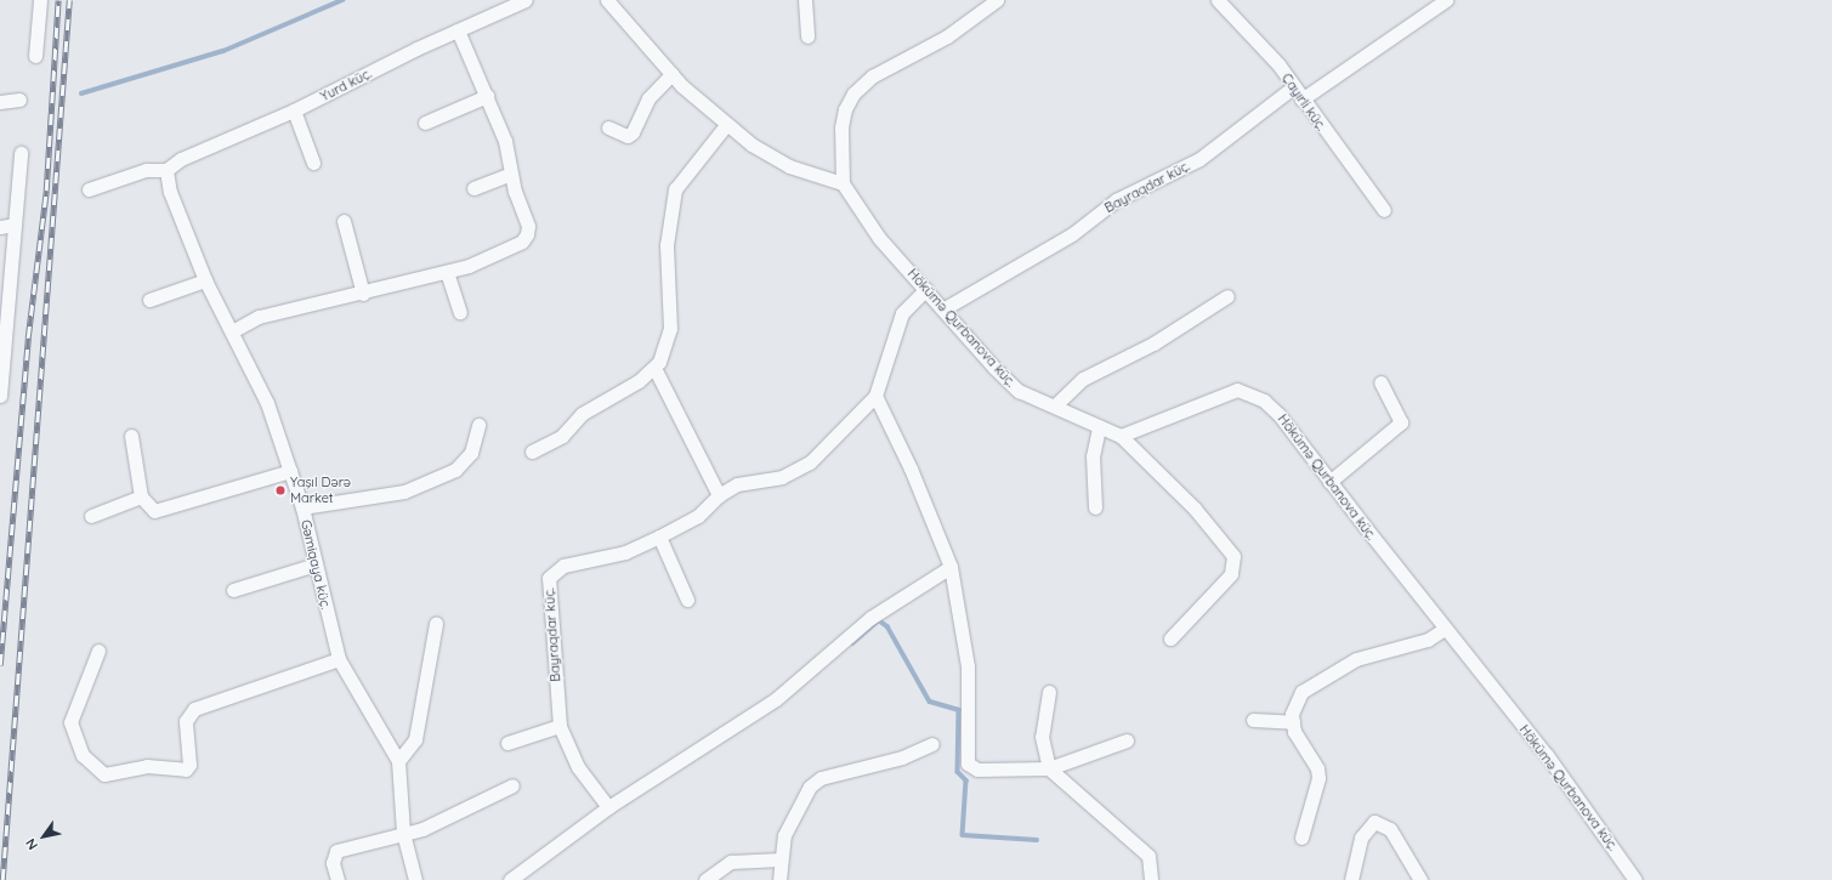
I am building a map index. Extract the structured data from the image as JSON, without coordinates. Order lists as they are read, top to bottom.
{
  "streets": {
    "street": [
      "Yurd küç.",
      "Çayırli küç.",
      "Bayraqdar küç.",
      "Hökümə Qurbanova küç.",
      "Gəmiqaya küç."
    ]
  },
  "crossings": [
    ["Yurd küç.", "Gəmiqaya küç."],
    ["Çayırli küç.", "Bayraqdar küç."],
    ["Bayraqdar küç.", "Hökümə Qurbanova küç."]
  ],
  "places": ["Yaşıl Dərə Market"],
  "north": "bottom left"
}
